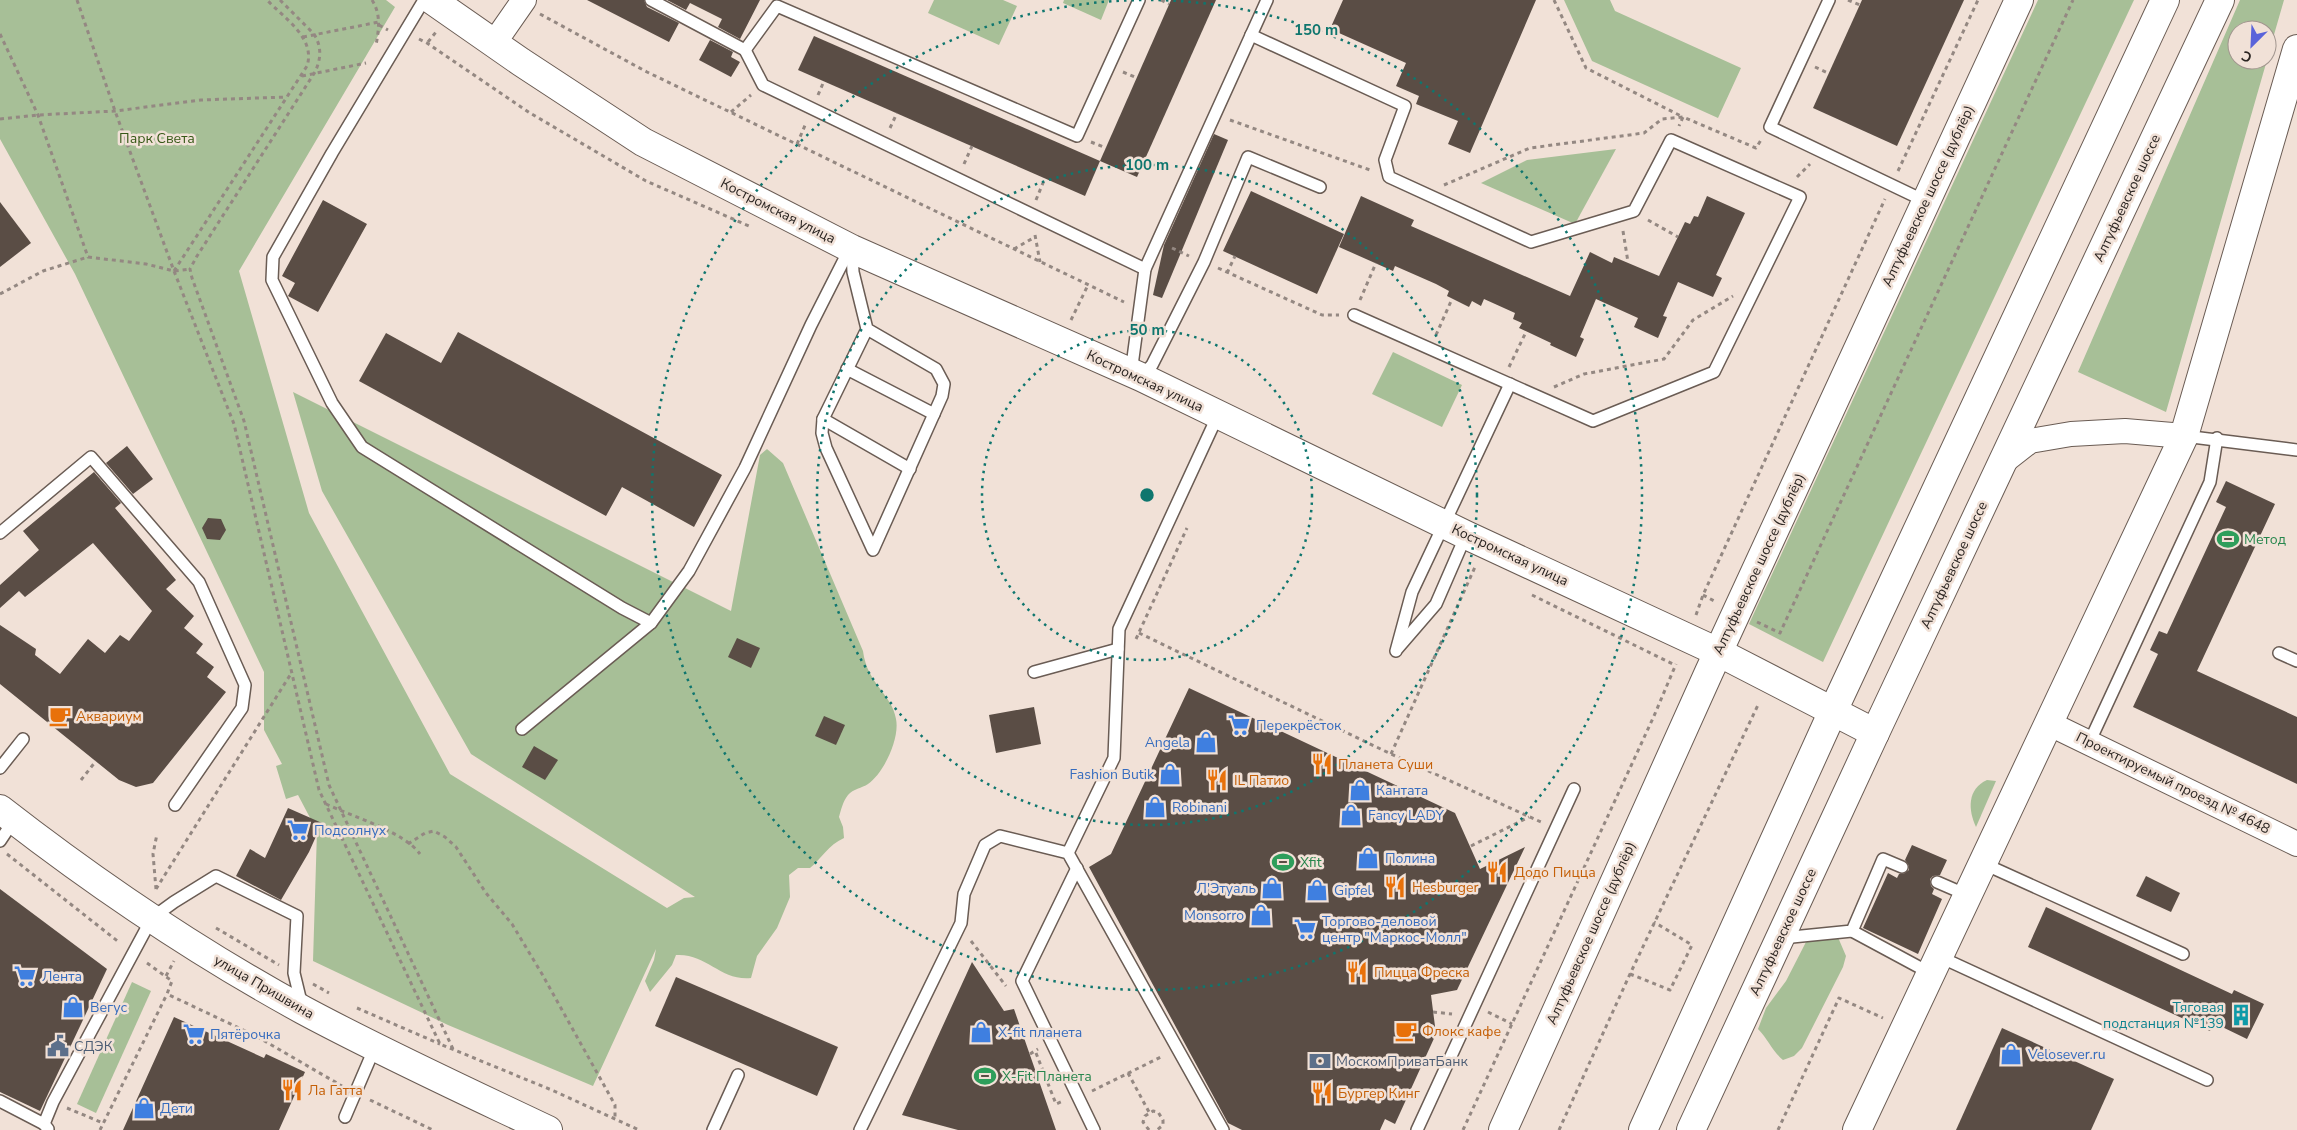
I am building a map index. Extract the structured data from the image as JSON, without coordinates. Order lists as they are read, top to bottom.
{
  "streets": {
    "main road": [
      "Алтуфьевское шоссе (дублёр)",
      "Алтуфьевское шоссе",
      "Костромская улица",
      "улица Пришвина"
    ],
    "street": ["Проектируемый проезд № 4648"]
  },
  "crossings": [
    ["Алтуфьевское шоссе (дублёр)", "Костромская улица"],
    ["Алтуфьевское шоссе", "Костромская улица"]
  ],
  "parks": ["Парк Света"],
  "places": {
    "sports": ["Метод", "Xfit", "X-Fit Планета"],
    "cafe": ["Аквариум", "Флокс кафе"],
    "supermarket": [
      "Перекрёсток",
      "Подсолнух",
      "Торгово-деловой центр \"Маркос-Молл\"",
      "Лента",
      "Пятёрочка"
    ],
    "shop": [
      "Angela",
      "Fashion Butik",
      "Кантата",
      "Robinani",
      "Fancy LADY",
      "Полина",
      "Л'Этуаль",
      "Gipfel",
      "Monsorro",
      "Вегус",
      "X-fit планета",
      "Velosever.ru",
      "Дети"
    ],
    "restaurant": [
      "Планета Суши",
      "IL Патио",
      "Додо Пицца",
      "Hesburger",
      "Пицца Фреска",
      "Ла Гатта",
      "Бургер Кинг"
    ],
    "building": ["Тяговая подстанция №139"],
    "public building": ["СДЭК"],
    "bank": ["МоскомПриватБанк"]
  },
  "north": "bottom left",
  "rings": ["150 m", "100 m", "50 m"]
}
